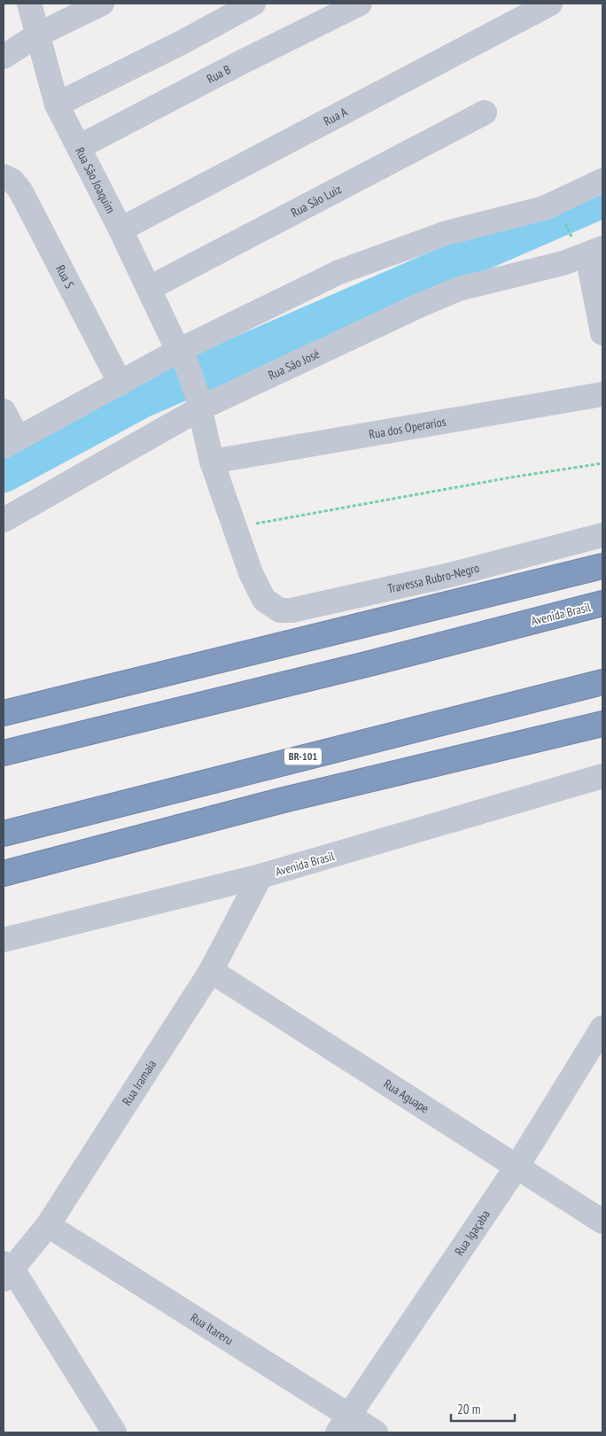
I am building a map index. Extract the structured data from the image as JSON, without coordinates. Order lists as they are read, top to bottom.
{
  "streets": {
    "highway": ["Avenida Brasil", "BR-101"],
    "street": [
      "Rua B",
      "Rua A",
      "Rua São Joaquim",
      "Rua São Luiz",
      "Rua S",
      "Rua São José",
      "Rua dos Operarios",
      "Travessa Rubro-Negro",
      "Rua Iramaia",
      "Rua Aguape",
      "Rua Igaçaba",
      "Rua Itareru"
    ]
  },
  "crossings": [
    ["Rua B", "Rua São Joaquim"],
    ["Rua A", "Rua São Joaquim"],
    ["Rua São Joaquim", "Rua São Luiz"],
    ["Rua São Joaquim", "Rua São José"],
    ["Rua São Joaquim", "Rua dos Operarios"],
    ["Rua São Joaquim", "Travessa Rubro-Negro"],
    ["Avenida Brasil", "Rua Iramaia"],
    ["Rua Iramaia", "Rua Aguape"],
    ["Rua Iramaia", "Rua Itareru"],
    ["Rua Aguape", "Rua Igaçaba"],
    ["Rua Igaçaba", "Rua Itareru"]
  ],
  "scale_bar": "20 m"
}
